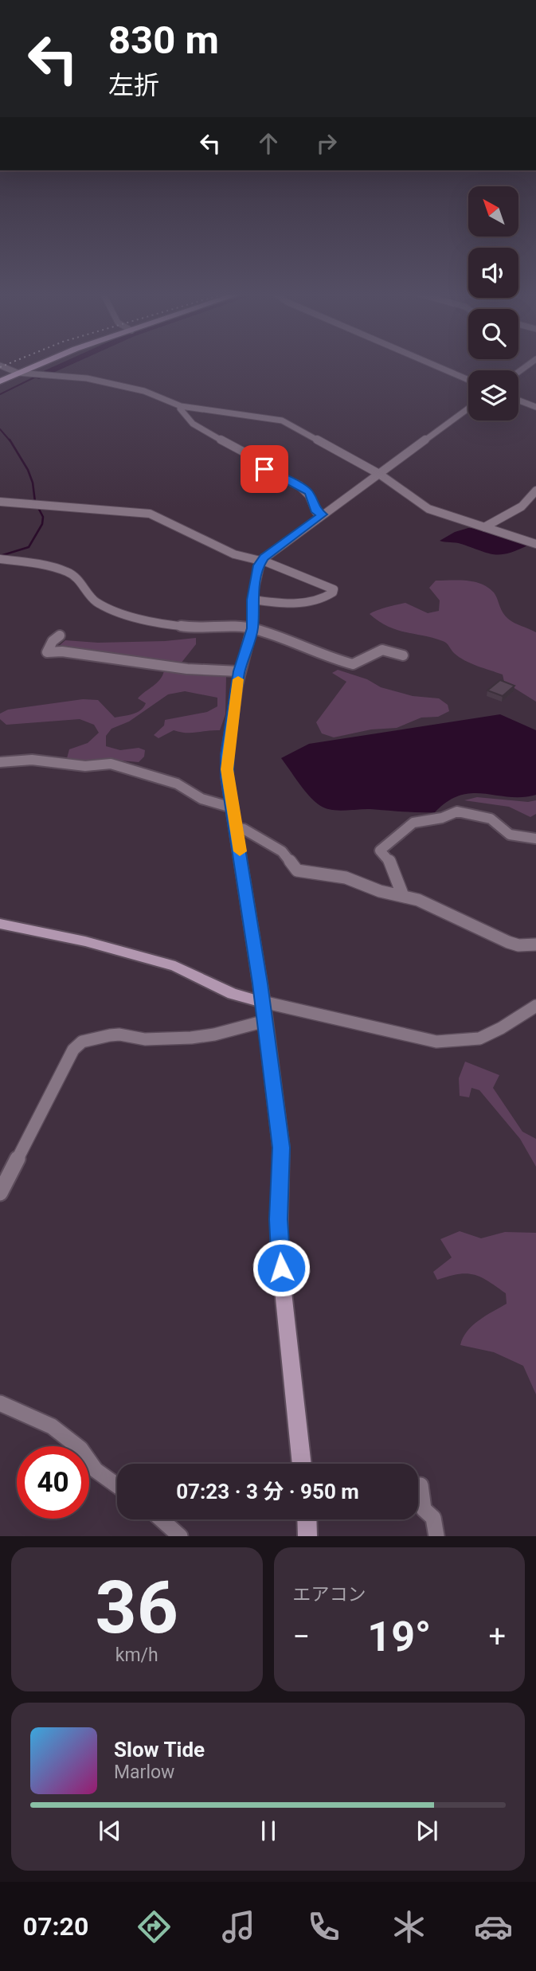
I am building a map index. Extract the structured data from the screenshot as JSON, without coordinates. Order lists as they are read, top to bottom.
{
  "north": "top left",
  "page": {
    "turn": ["830 m", "左折"],
    "limit": "40",
    "trip": "07:23 · 3 分 · 950 m",
    "tile": [
      ["36", "km/h"],
      "エアコン"
    ],
    "heat": ["−", "19°", "+"],
    "song": ["Slow Tide", "Marlow"],
    "tabs": "07:20"
  }
}
